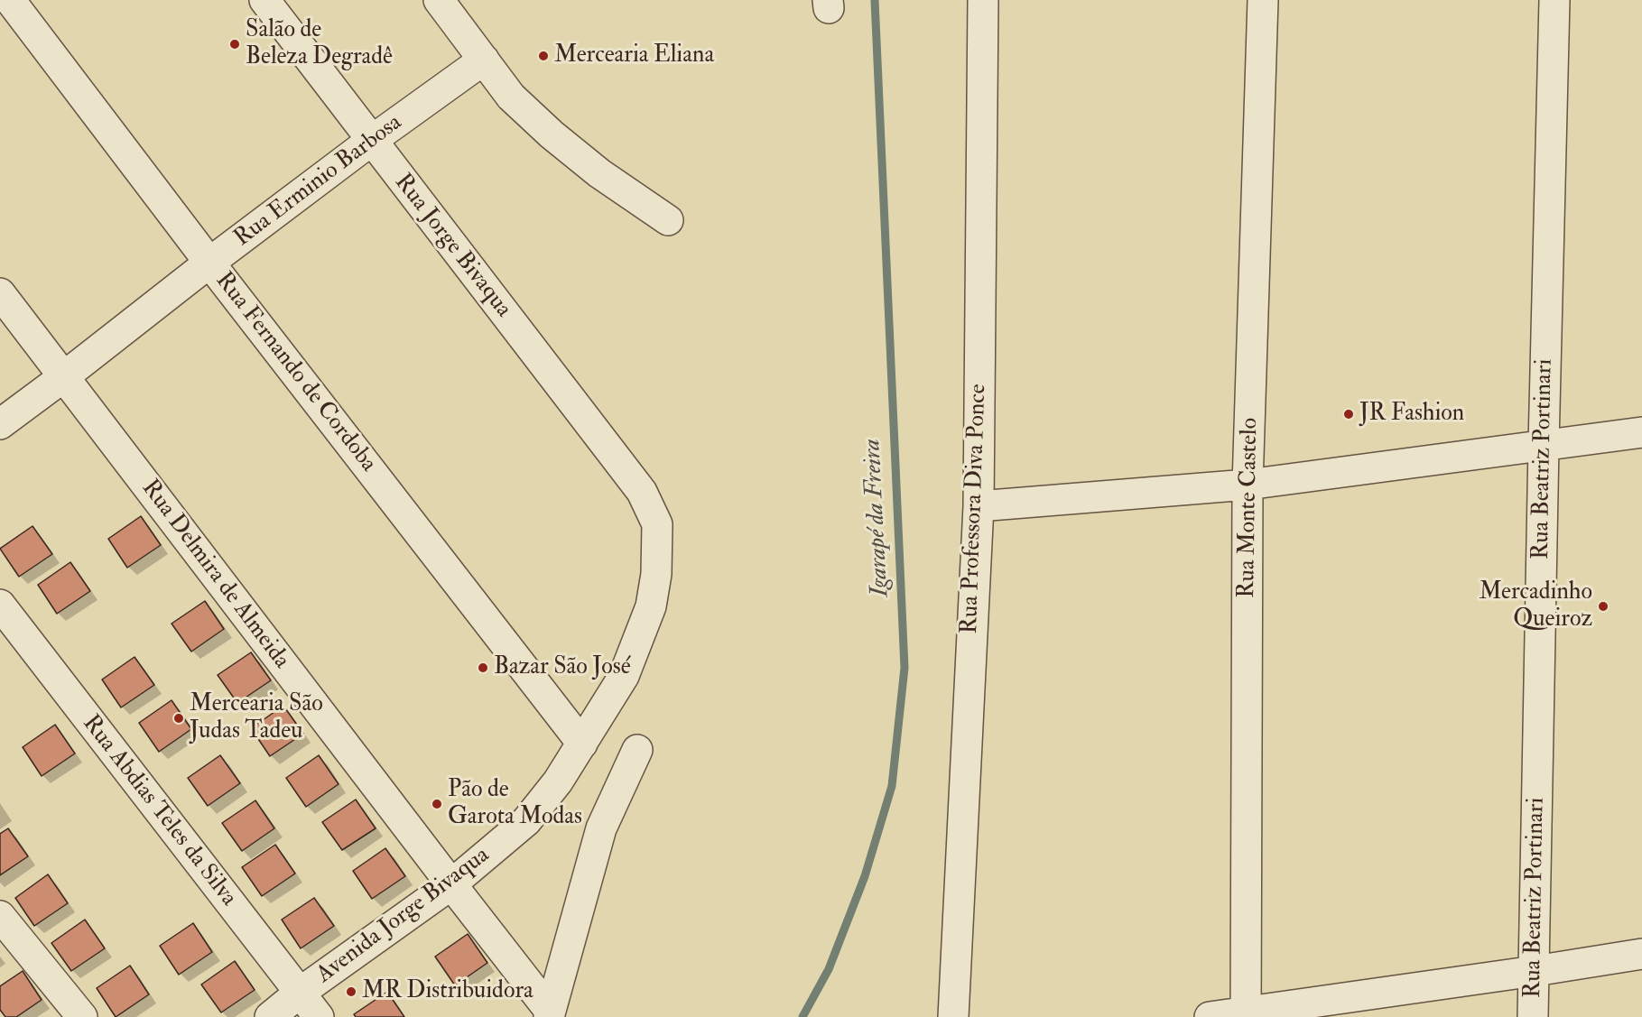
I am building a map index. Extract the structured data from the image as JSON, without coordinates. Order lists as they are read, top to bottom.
{
  "streets": {
    "street": [
      "Rua Erminio Barbosa",
      "Rua Jorge Bivaqua",
      "Rua Fernando de Cordoba",
      "Rua Beatriz Portinari",
      "Rua Monte Castelo",
      "Rua Professora Diva Ponce",
      "Rua Delmira de Almeida",
      "Rua Abdias Teles da Silva",
      "Avenida Jorge Bivaqua"
    ]
  },
  "crossings": [
    ["Rua Erminio Barbosa", "Rua Jorge Bivaqua"],
    ["Rua Erminio Barbosa", "Rua Fernando de Cordoba"],
    ["Rua Erminio Barbosa", "Rua Delmira de Almeida"],
    ["Rua Jorge Bivaqua", "Avenida Jorge Bivaqua"],
    ["Rua Fernando de Cordoba", "Avenida Jorge Bivaqua"],
    ["Rua Delmira de Almeida", "Avenida Jorge Bivaqua"],
    ["Rua Abdias Teles da Silva", "Avenida Jorge Bivaqua"]
  ],
  "water": ["Igarapé da Freira"],
  "places": [
    "Salão de Beleza Degradê",
    "Mercearia Eliana",
    "JR Fashion",
    "Mercadinho Queiroz",
    "Bazar São José",
    "Mercearia São Judas Tadeu",
    "Pão de Garota Modas",
    "MR Distribuidora"
  ]
}
